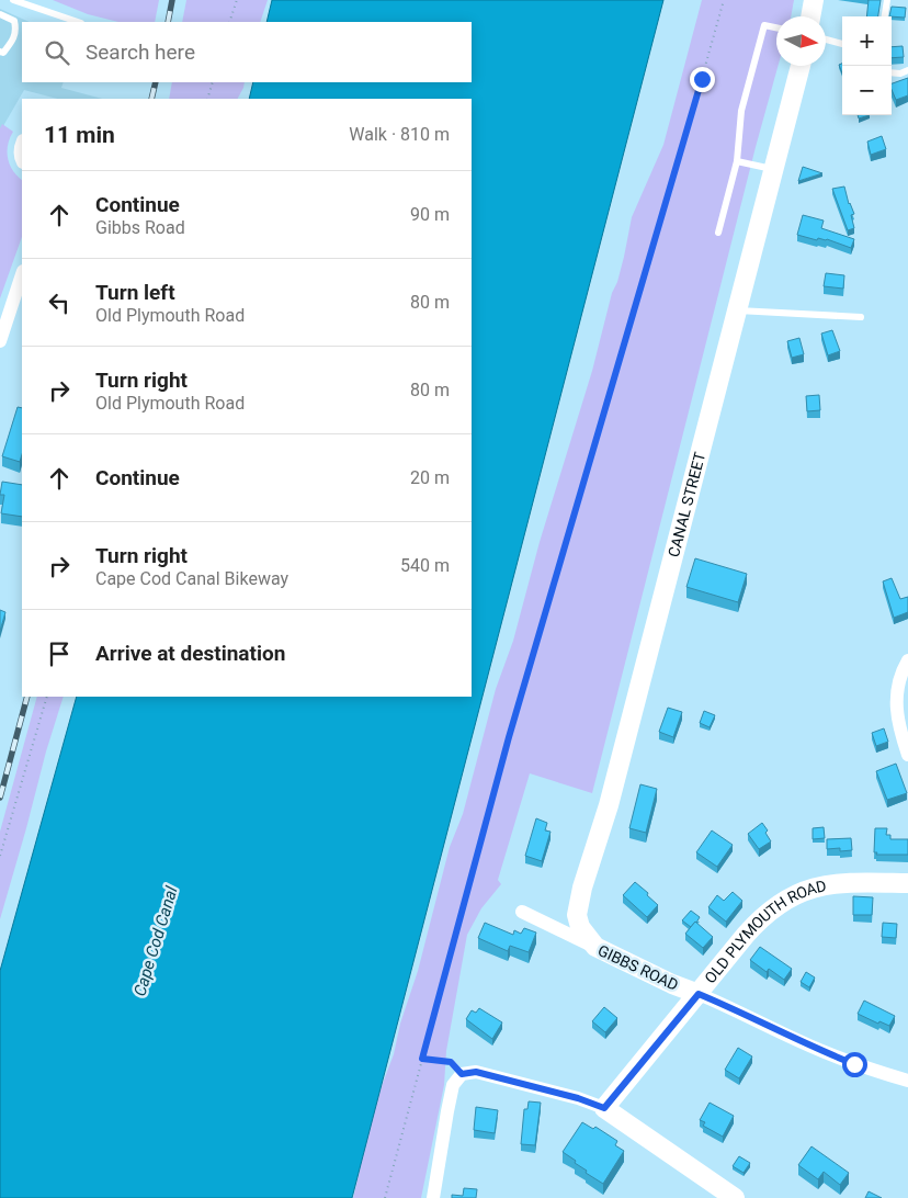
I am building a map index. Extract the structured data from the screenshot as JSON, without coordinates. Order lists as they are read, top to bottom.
{
  "streets": {
    "street": ["CANAL STREET", "OLD PLYMOUTH ROAD", "GIBBS ROAD"]
  },
  "crossings": [
    ["CANAL STREET", "GIBBS ROAD"],
    ["OLD PLYMOUTH ROAD", "GIBBS ROAD"]
  ],
  "water": ["Cape Cod Canal"],
  "north": "right",
  "page": {
    "map_buttons": ["+", "−"],
    "search": "Search here",
    "heading": ["11 min", "Walk · 810 m"],
    "list": [
      ["Continue", "Gibbs Road", "90 m"],
      ["Turn left", "Old Plymouth Road", "80 m"],
      ["Turn right", "Old Plymouth Road", "80 m"],
      ["Continue", "20 m"],
      ["Turn right", "Cape Cod Canal Bikeway", "540 m"],
      "Arrive at destination"
    ]
  }
}
